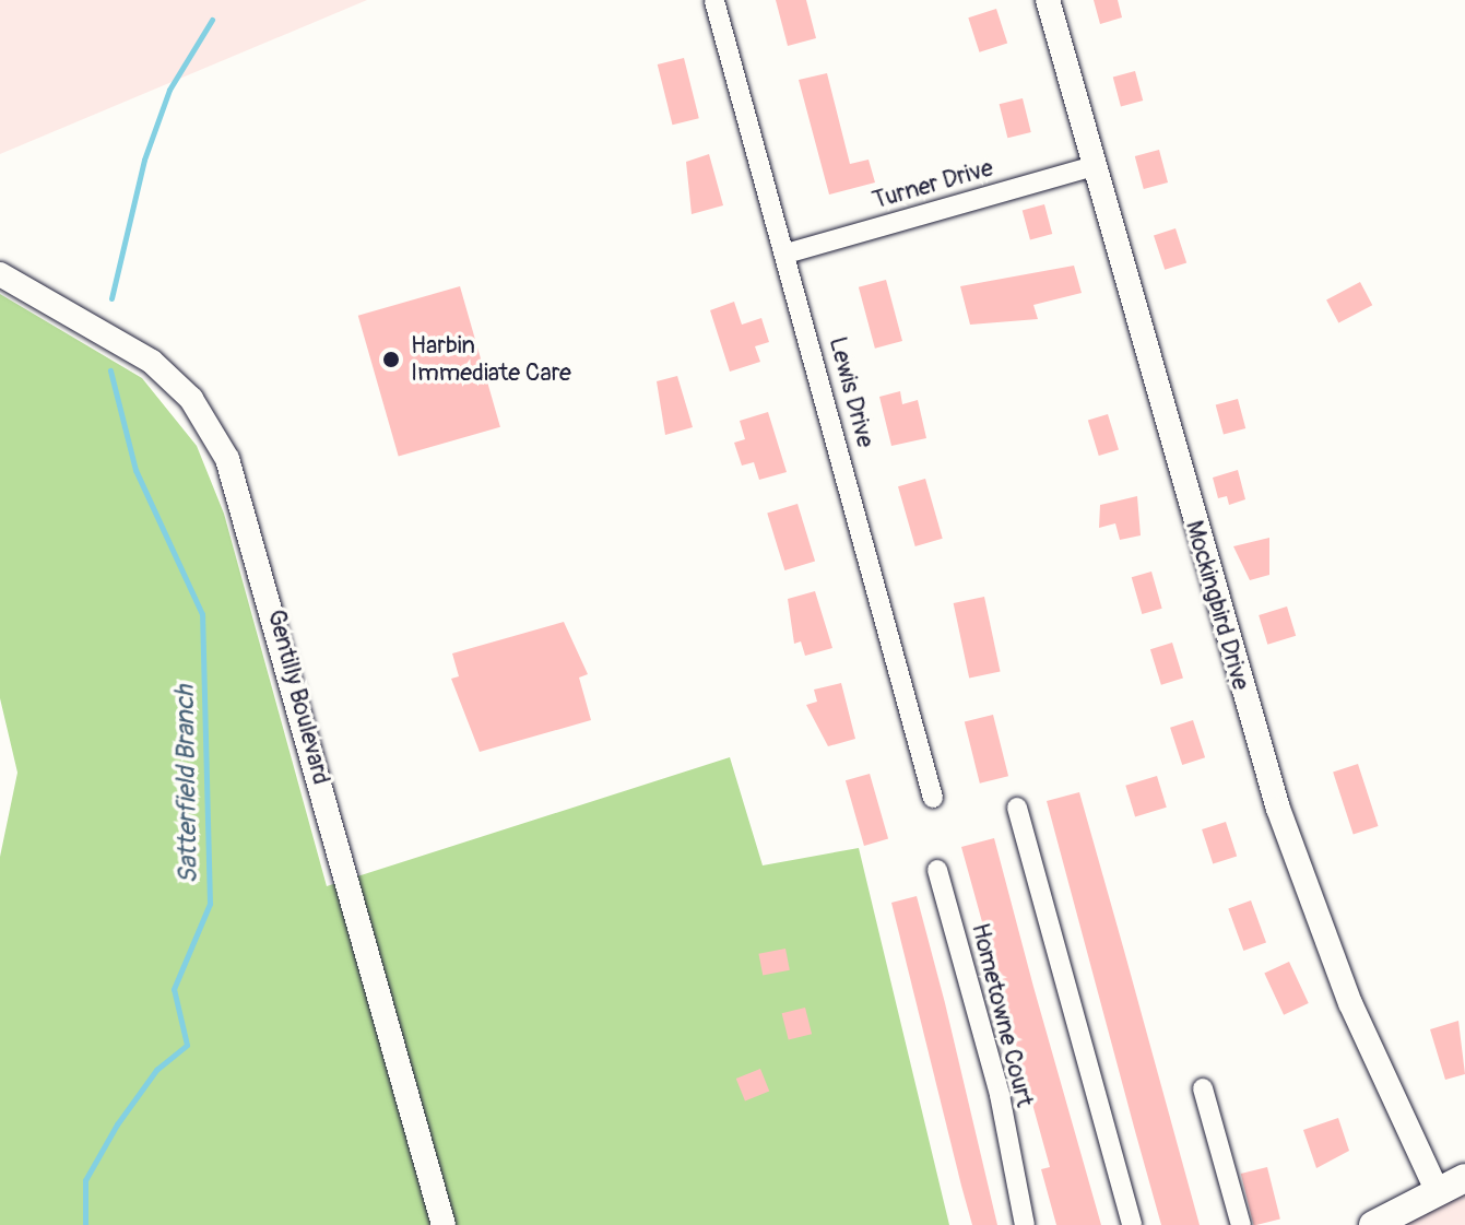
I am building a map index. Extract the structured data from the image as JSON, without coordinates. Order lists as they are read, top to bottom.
{
  "streets": {
    "street": [
      "Turner Drive",
      "Lewis Drive",
      "Mockingbird Drive",
      "Gentilly Boulevard",
      "Hometowne Court"
    ]
  },
  "crossings": [
    ["Turner Drive", "Lewis Drive"],
    ["Turner Drive", "Mockingbird Drive"]
  ],
  "water": ["Satterfield Branch"],
  "places": ["Harbin Immediate Care"]
}
